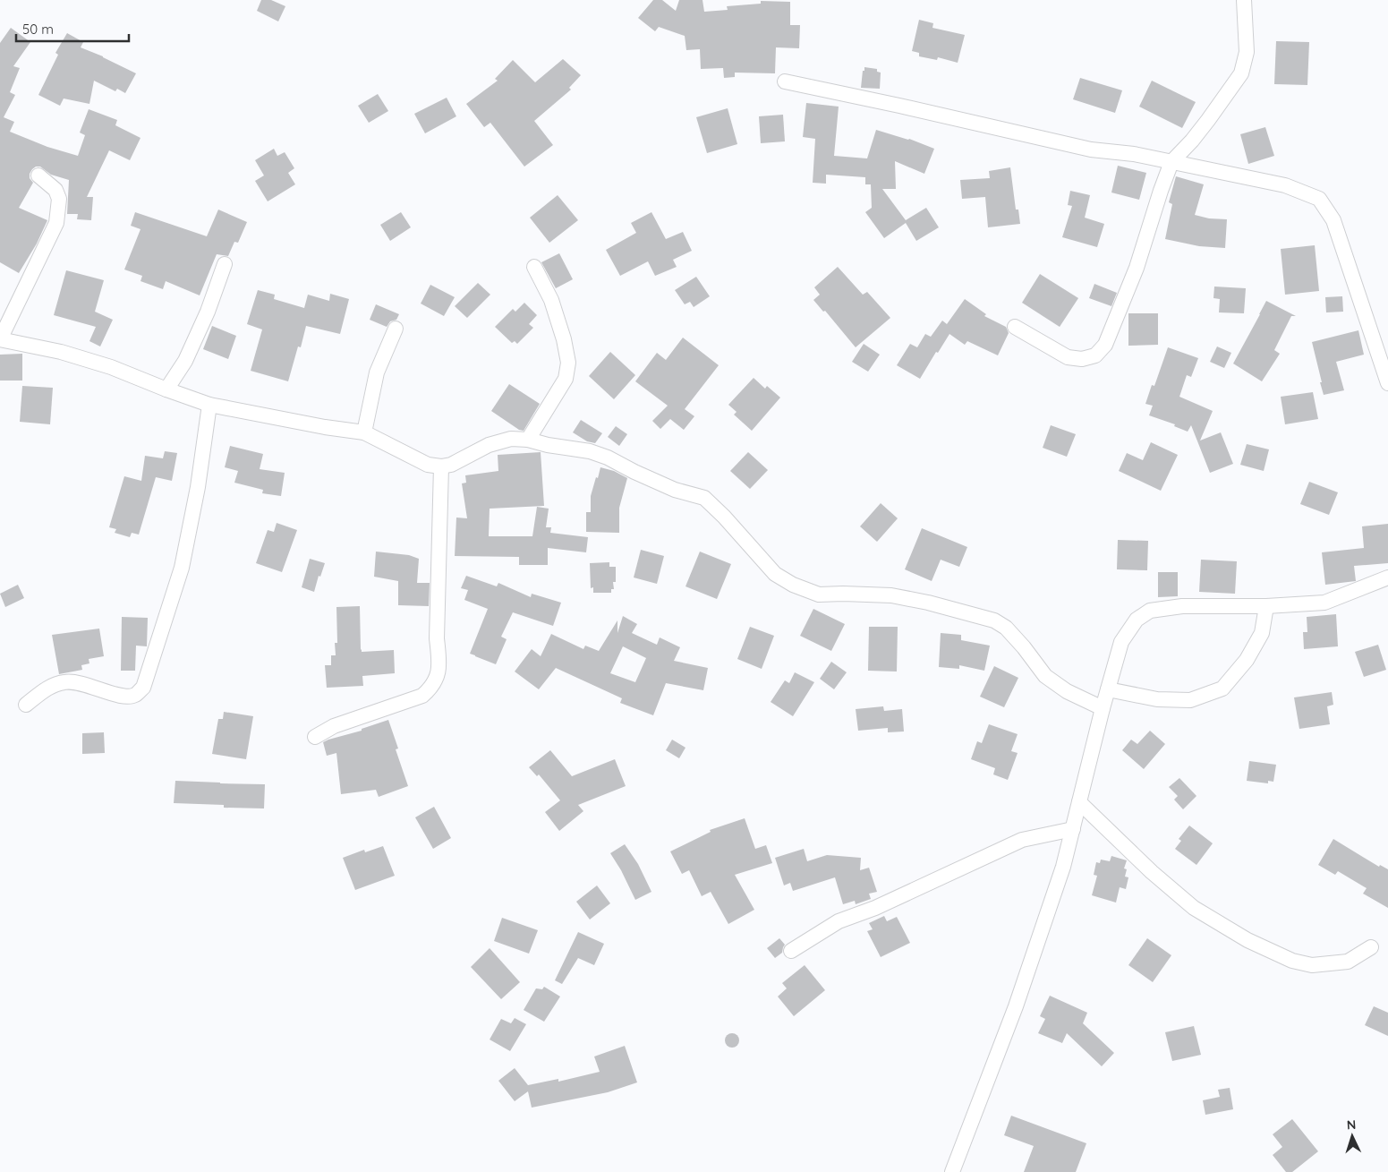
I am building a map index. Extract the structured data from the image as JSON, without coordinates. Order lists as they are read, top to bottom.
{
  "scale_bar": "50 m",
  "north": "top"
}
